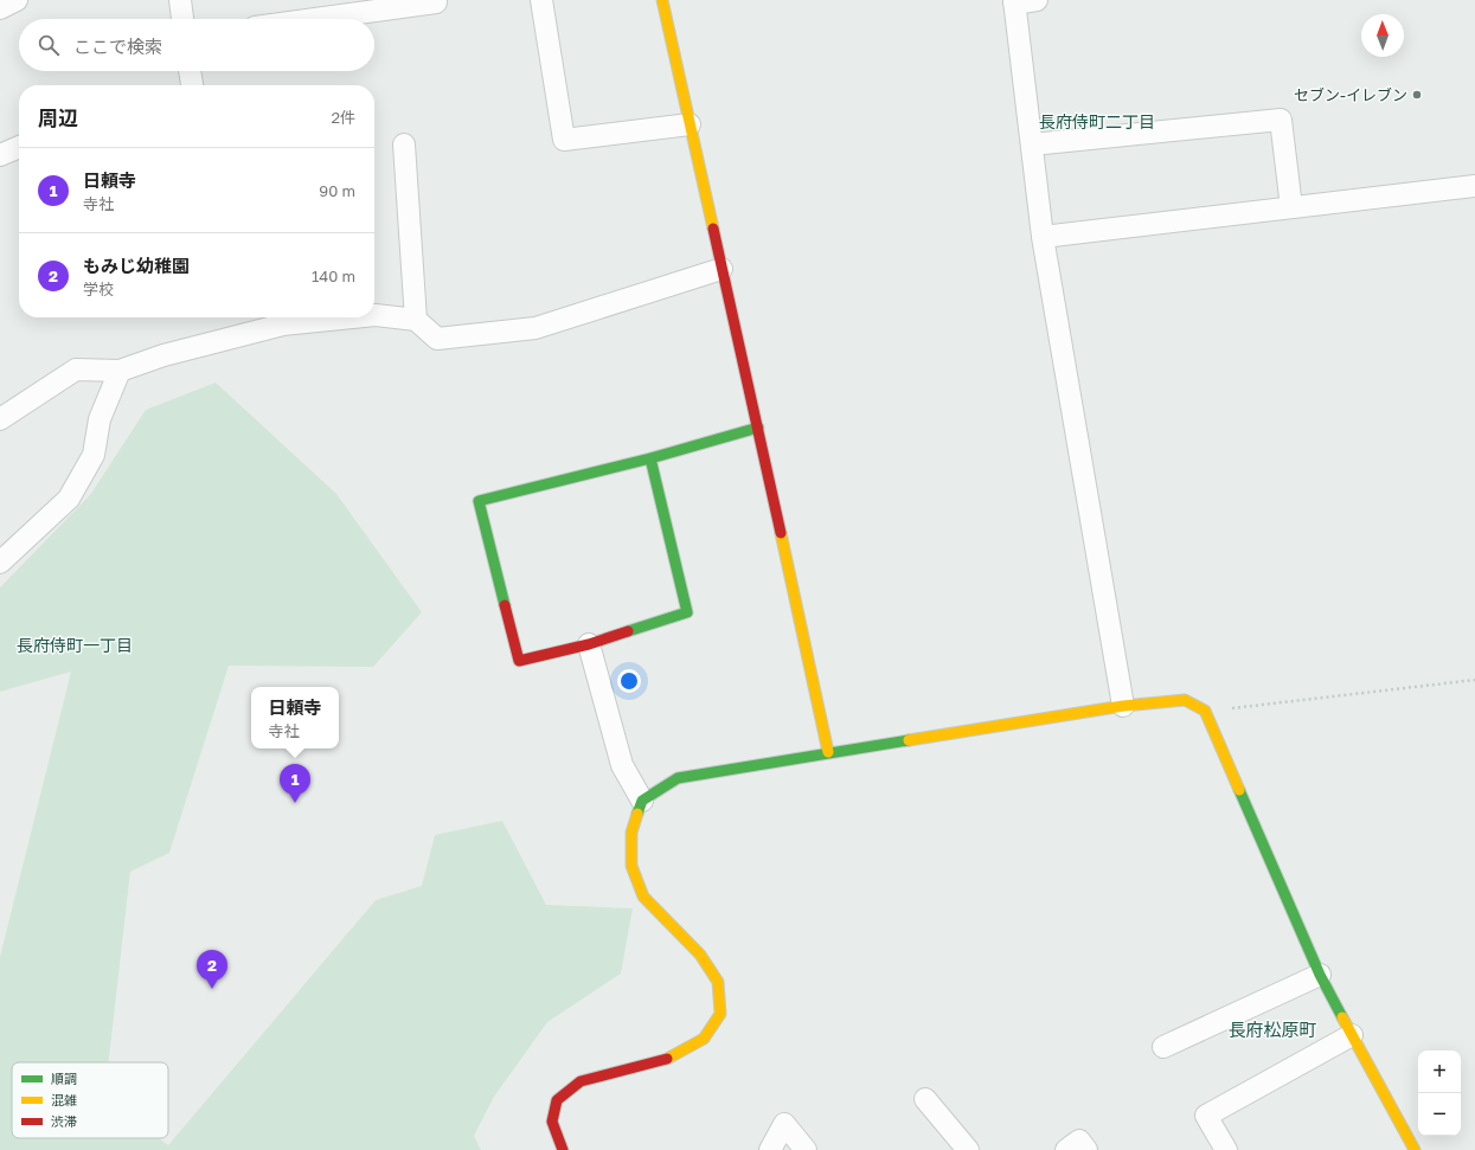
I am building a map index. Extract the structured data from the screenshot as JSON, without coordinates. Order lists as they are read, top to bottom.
{
  "districts": ["長府侍町二丁目", "長府侍町一丁目", "長府松原町"],
  "places": ["セブン-イレブン"],
  "legend": ["順調", "混雑", "渋滞"],
  "north": "top",
  "page": {
    "search": "ここで検索",
    "heading": ["周辺", "2件"],
    "list": [
      {
        "mark": "1",
        "name": "日頼寺",
        "note": "寺社",
        "value": "90 m"
      },
      {
        "mark": "2",
        "name": "もみじ幼稚園",
        "note": "学校",
        "value": "140 m"
      }
    ],
    "popup": ["日頼寺", "寺社"],
    "pins": ["1", "2"],
    "map_buttons": ["+", "−"]
  }
}
